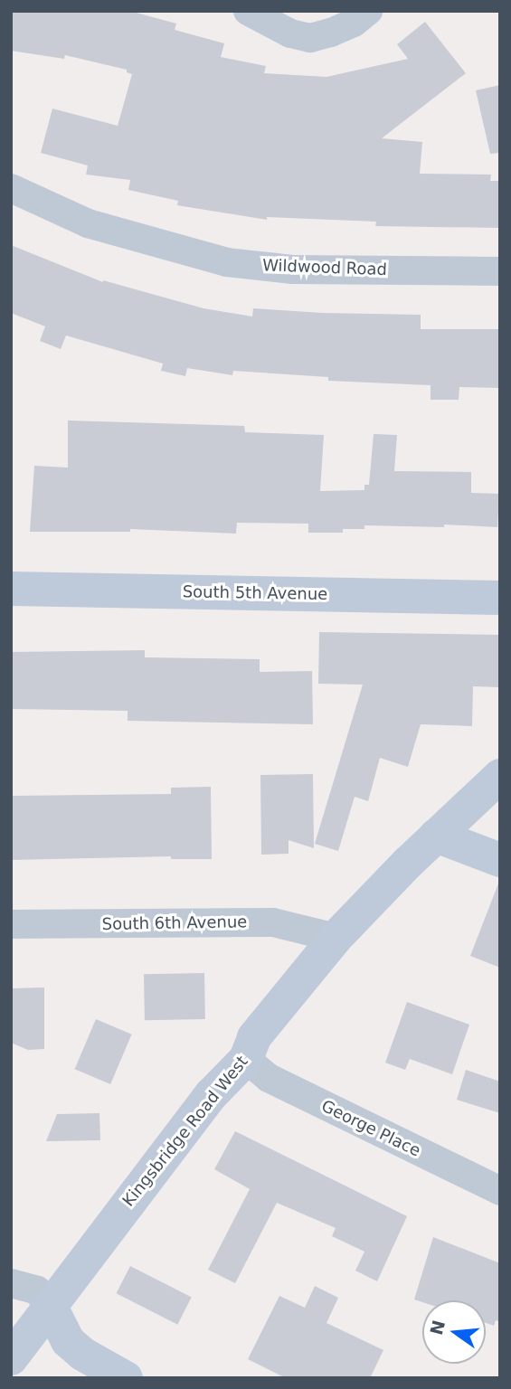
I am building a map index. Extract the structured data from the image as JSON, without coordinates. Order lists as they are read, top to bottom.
{
  "streets": {
    "street": [
      "Wildwood Road",
      "South 5th Avenue",
      "South 6th Avenue",
      "George Place",
      "Kingsbridge Road West"
    ]
  },
  "crossings": [
    ["South 6th Avenue", "Kingsbridge Road West"],
    ["George Place", "Kingsbridge Road West"]
  ],
  "north": "left"
}
